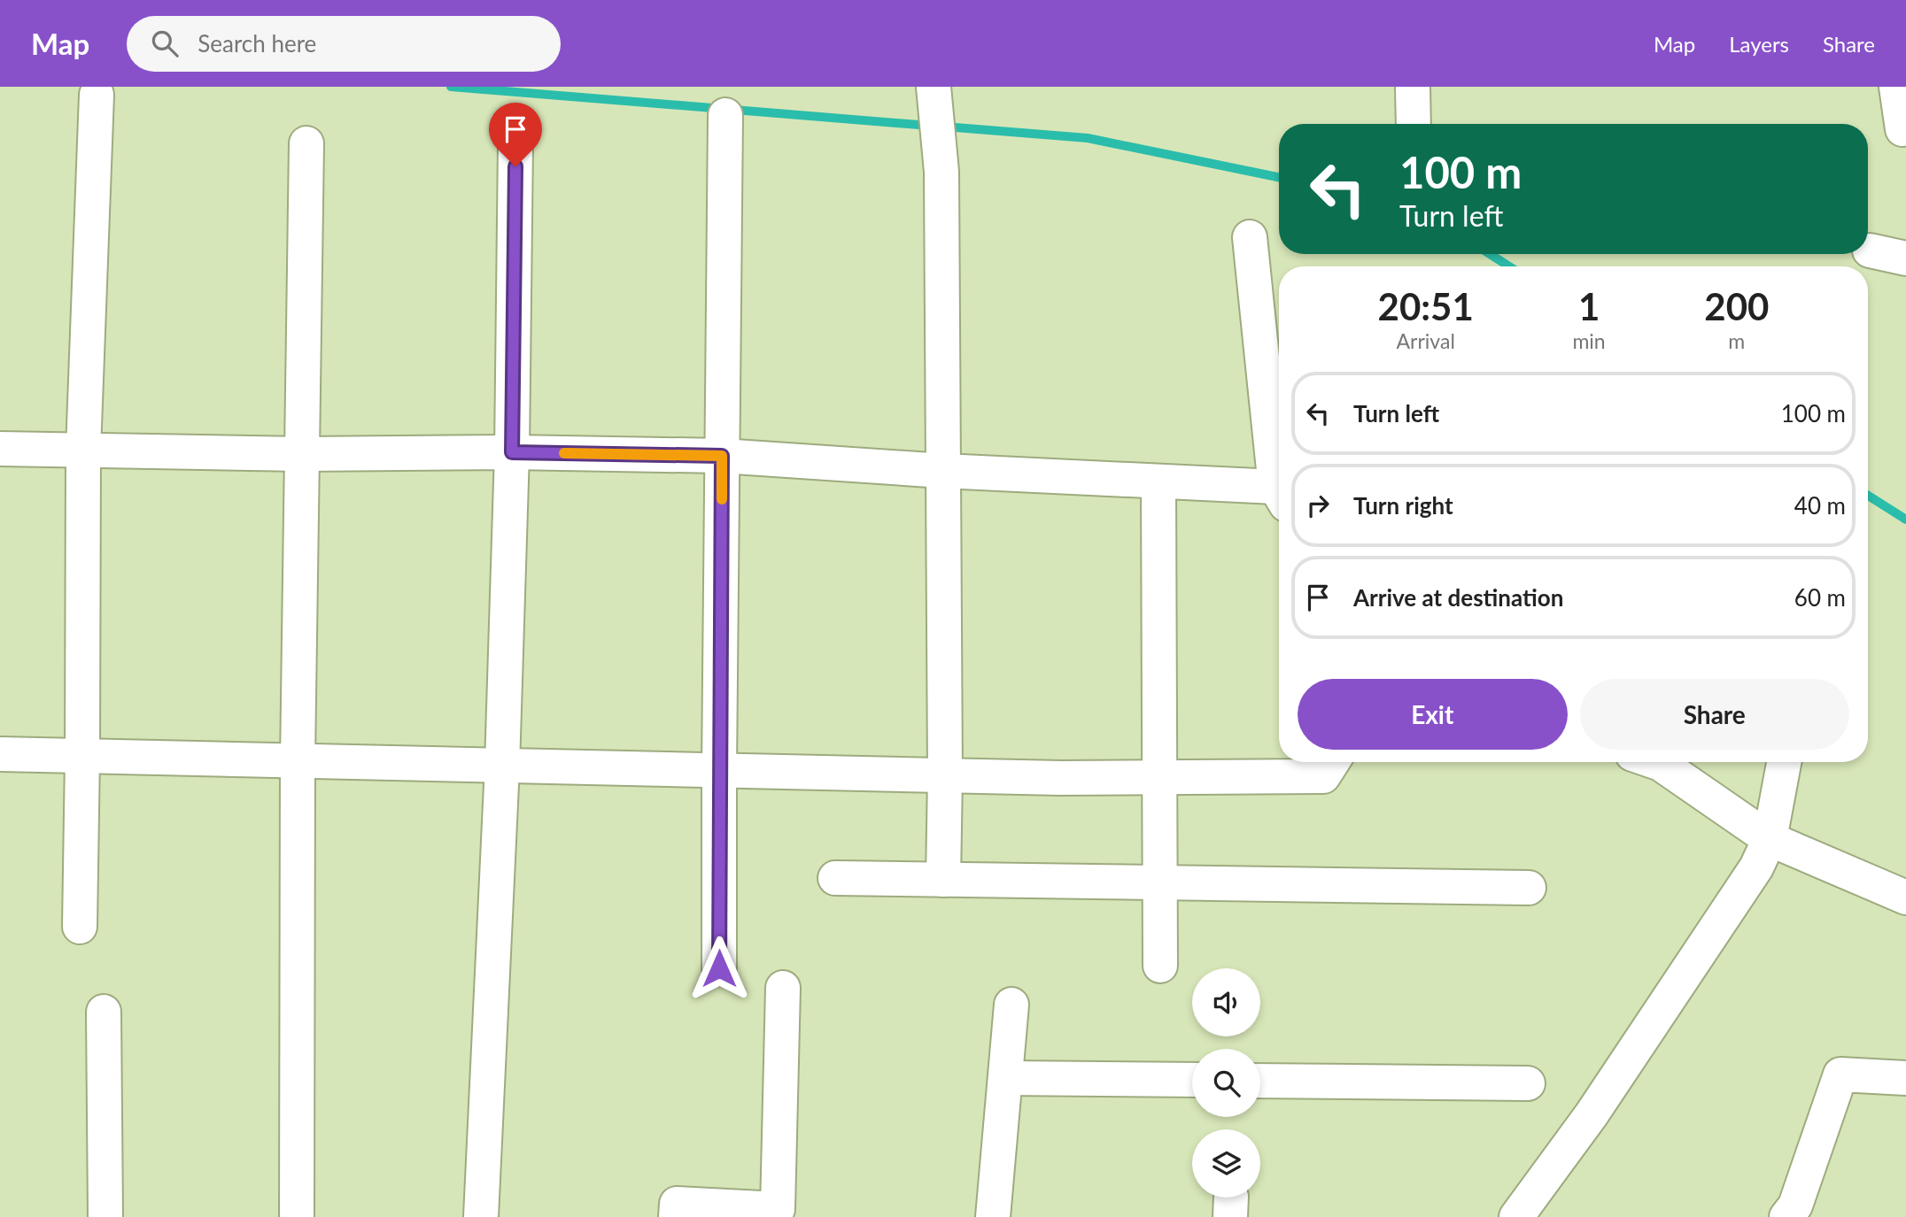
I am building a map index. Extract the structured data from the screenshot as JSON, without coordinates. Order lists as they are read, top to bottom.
{
  "page": {
    "header": "Map",
    "search": "Search here",
    "nav": ["Map", "Layers", "Share"],
    "turn": ["100 m", "Turn left"],
    "eta": [
      "20:51",
      "Arrival",
      "1",
      "min",
      "200",
      "m"
    ],
    "list": [
      {
        "name": "Turn left",
        "value": "100 m"
      },
      {
        "name": "Turn right",
        "value": "40 m"
      },
      {
        "name": "Arrive at destination",
        "value": "60 m"
      }
    ],
    "buttons": ["Exit", "Share"]
  }
}
